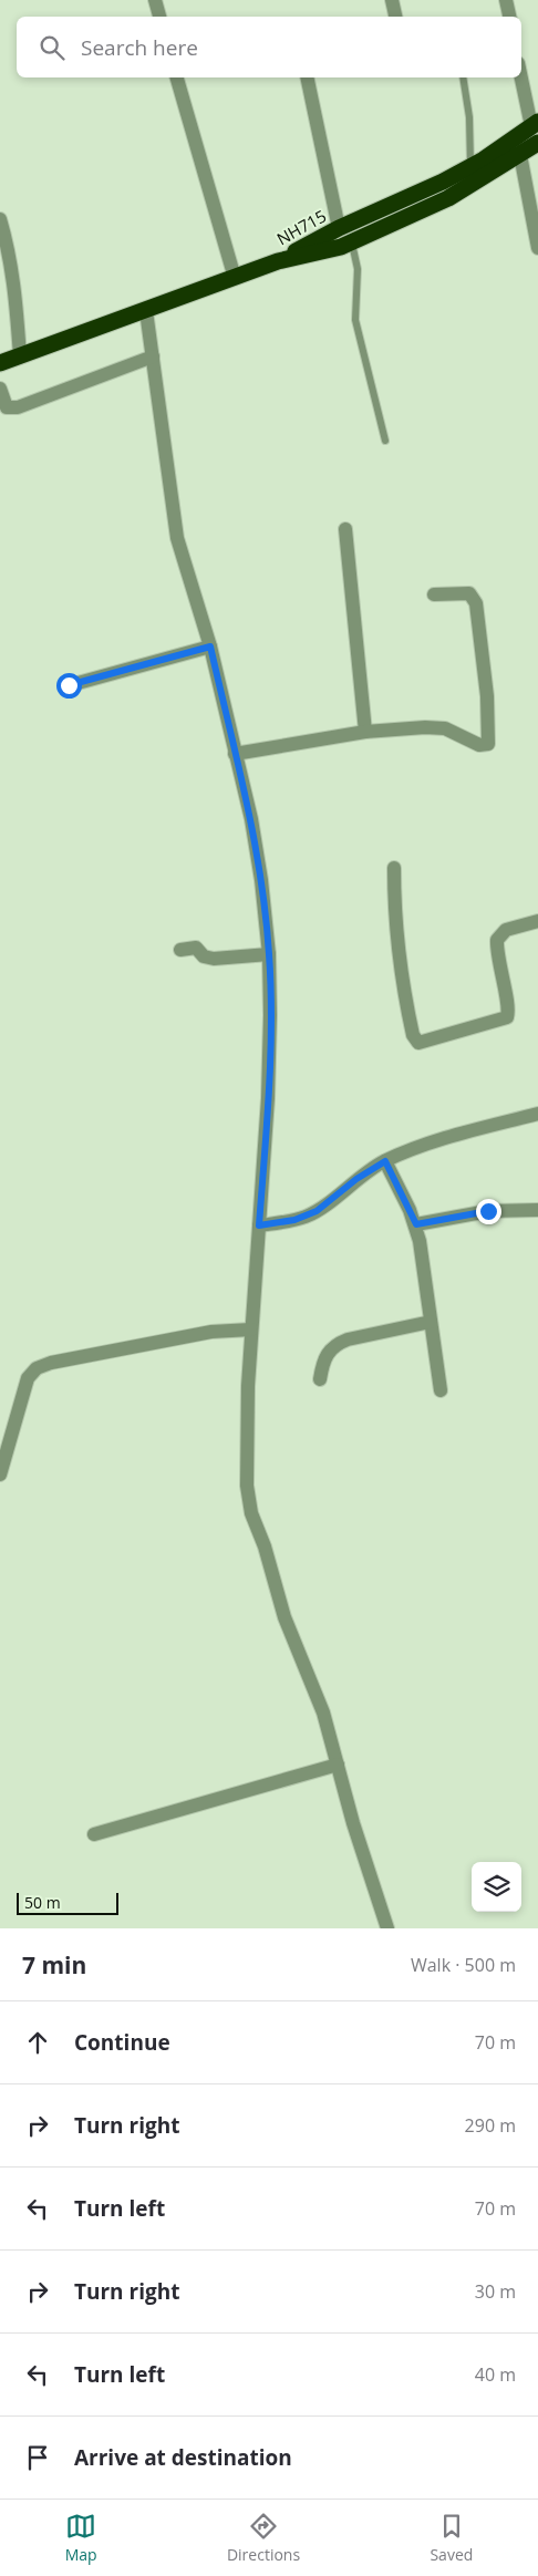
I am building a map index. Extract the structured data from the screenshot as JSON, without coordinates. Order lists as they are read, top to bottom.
{
  "streets": {
    "highway": ["NH715"]
  },
  "scale_bar": "50 m",
  "page": {
    "search": "Search here",
    "scale": "50 m",
    "heading": ["7 min", "Walk · 500 m"],
    "list": [
      ["Continue", "70 m"],
      ["Turn right", "290 m"],
      ["Turn left", "70 m"],
      ["Turn right", "30 m"],
      ["Turn left", "40 m"],
      "Arrive at destination"
    ],
    "nav": ["Map", "Directions", "Saved"]
  }
}
